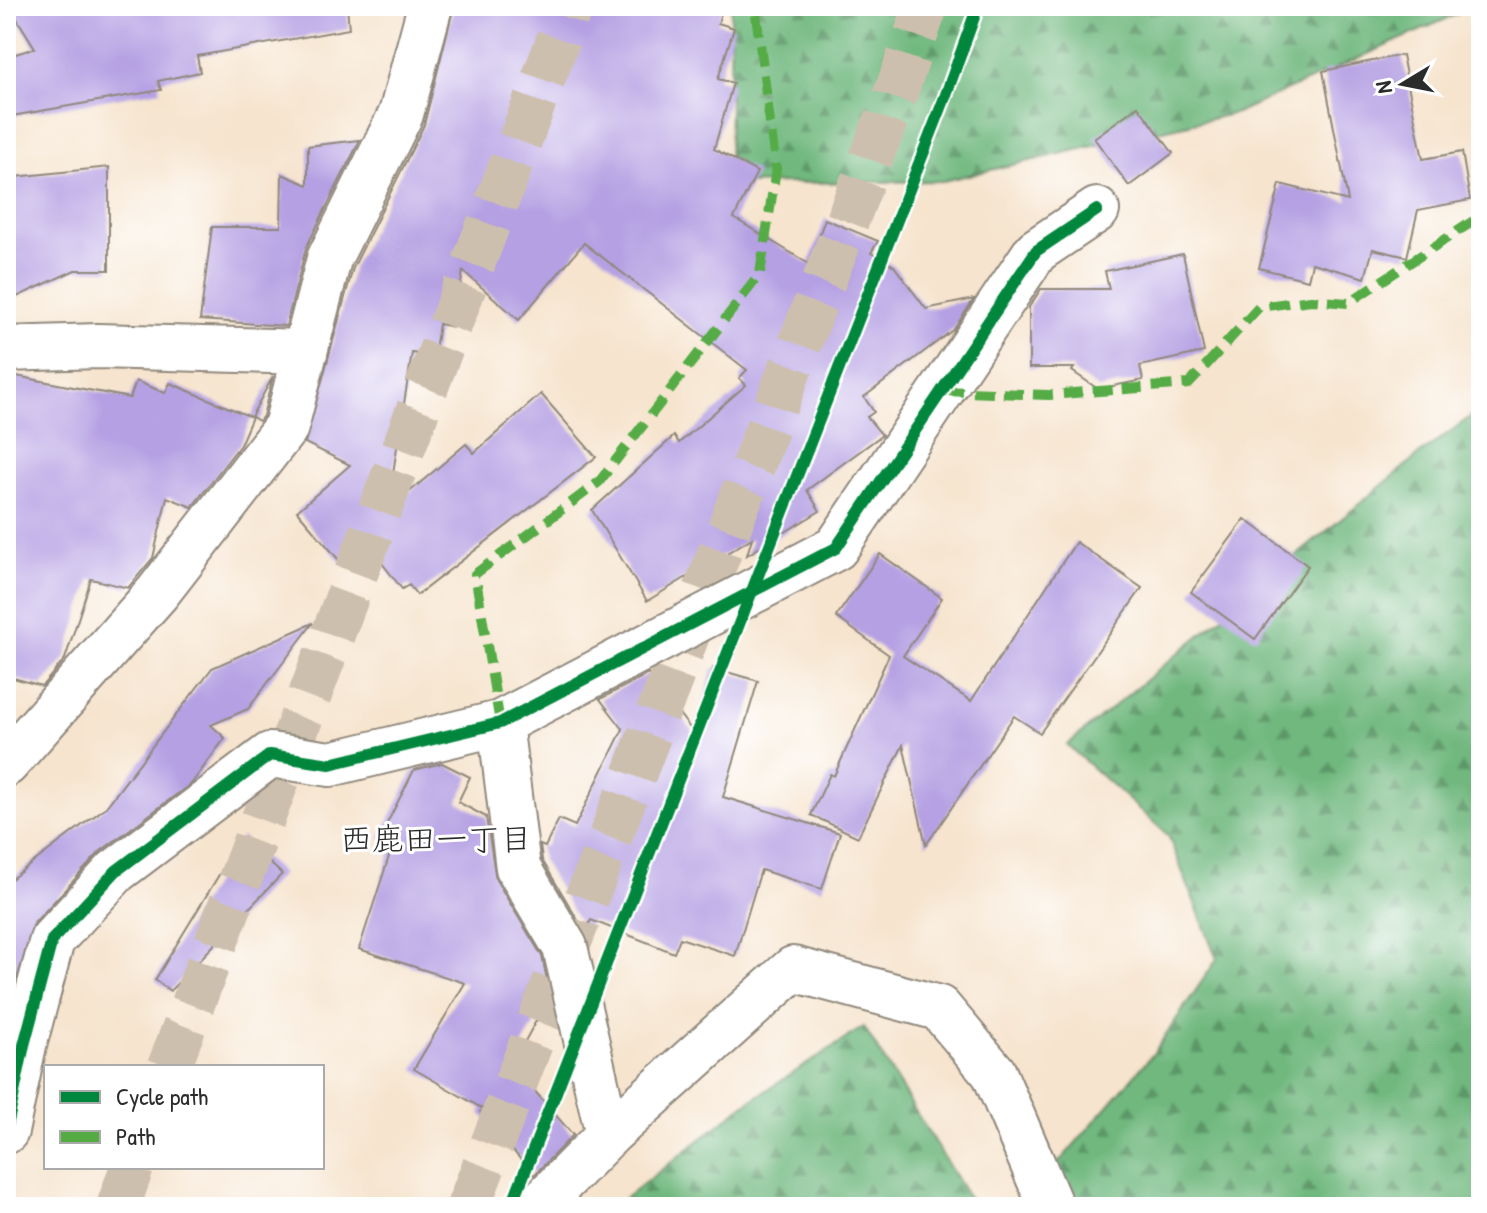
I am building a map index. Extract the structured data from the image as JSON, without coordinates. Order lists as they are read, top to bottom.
{
  "districts": ["西鹿田一丁目"],
  "legend": ["Cycle path", "Path"],
  "north": "left"
}
